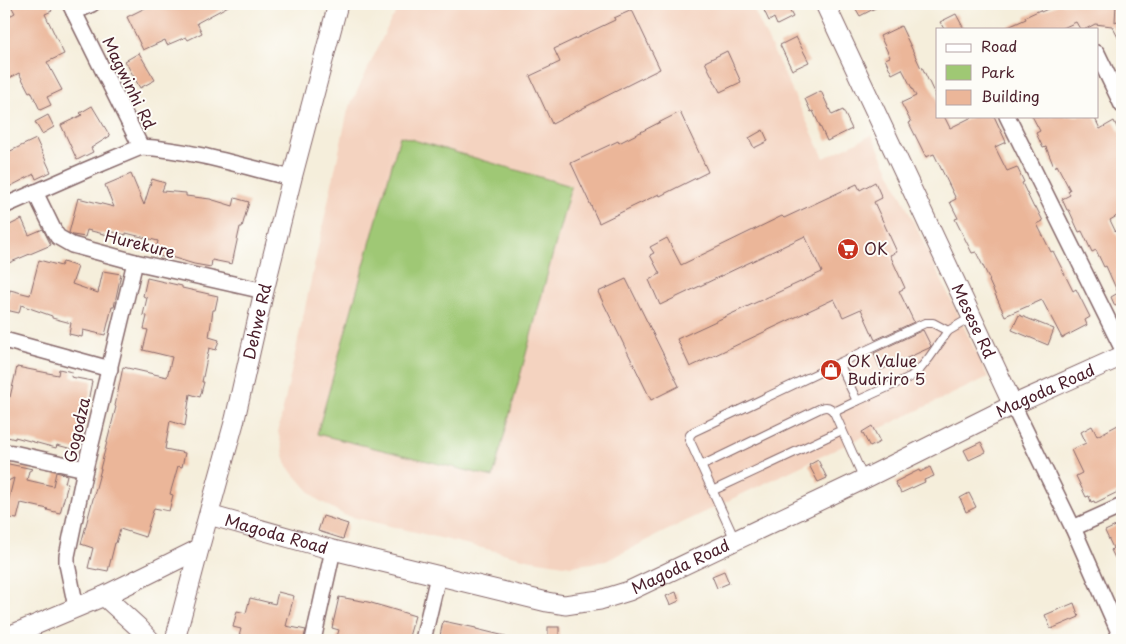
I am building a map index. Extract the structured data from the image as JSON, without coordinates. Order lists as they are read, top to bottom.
{
  "streets": {
    "street": [
      "Magwinhi Rd",
      "Hurekure",
      "Mesese Rd",
      "Dehwe Rd",
      "Magoda Road",
      "Gogodza"
    ]
  },
  "crossings": [
    ["Magwinhi Rd", "Dehwe Rd"],
    ["Hurekure", "Dehwe Rd"],
    ["Hurekure", "Gogodza"],
    ["Mesese Rd", "Magoda Road"],
    ["Dehwe Rd", "Magoda Road"]
  ],
  "places": {
    "supermarket": ["OK"],
    "shop": ["OK Value Budiriro 5"]
  },
  "legend": ["Road", "Park", "Building"]
}
